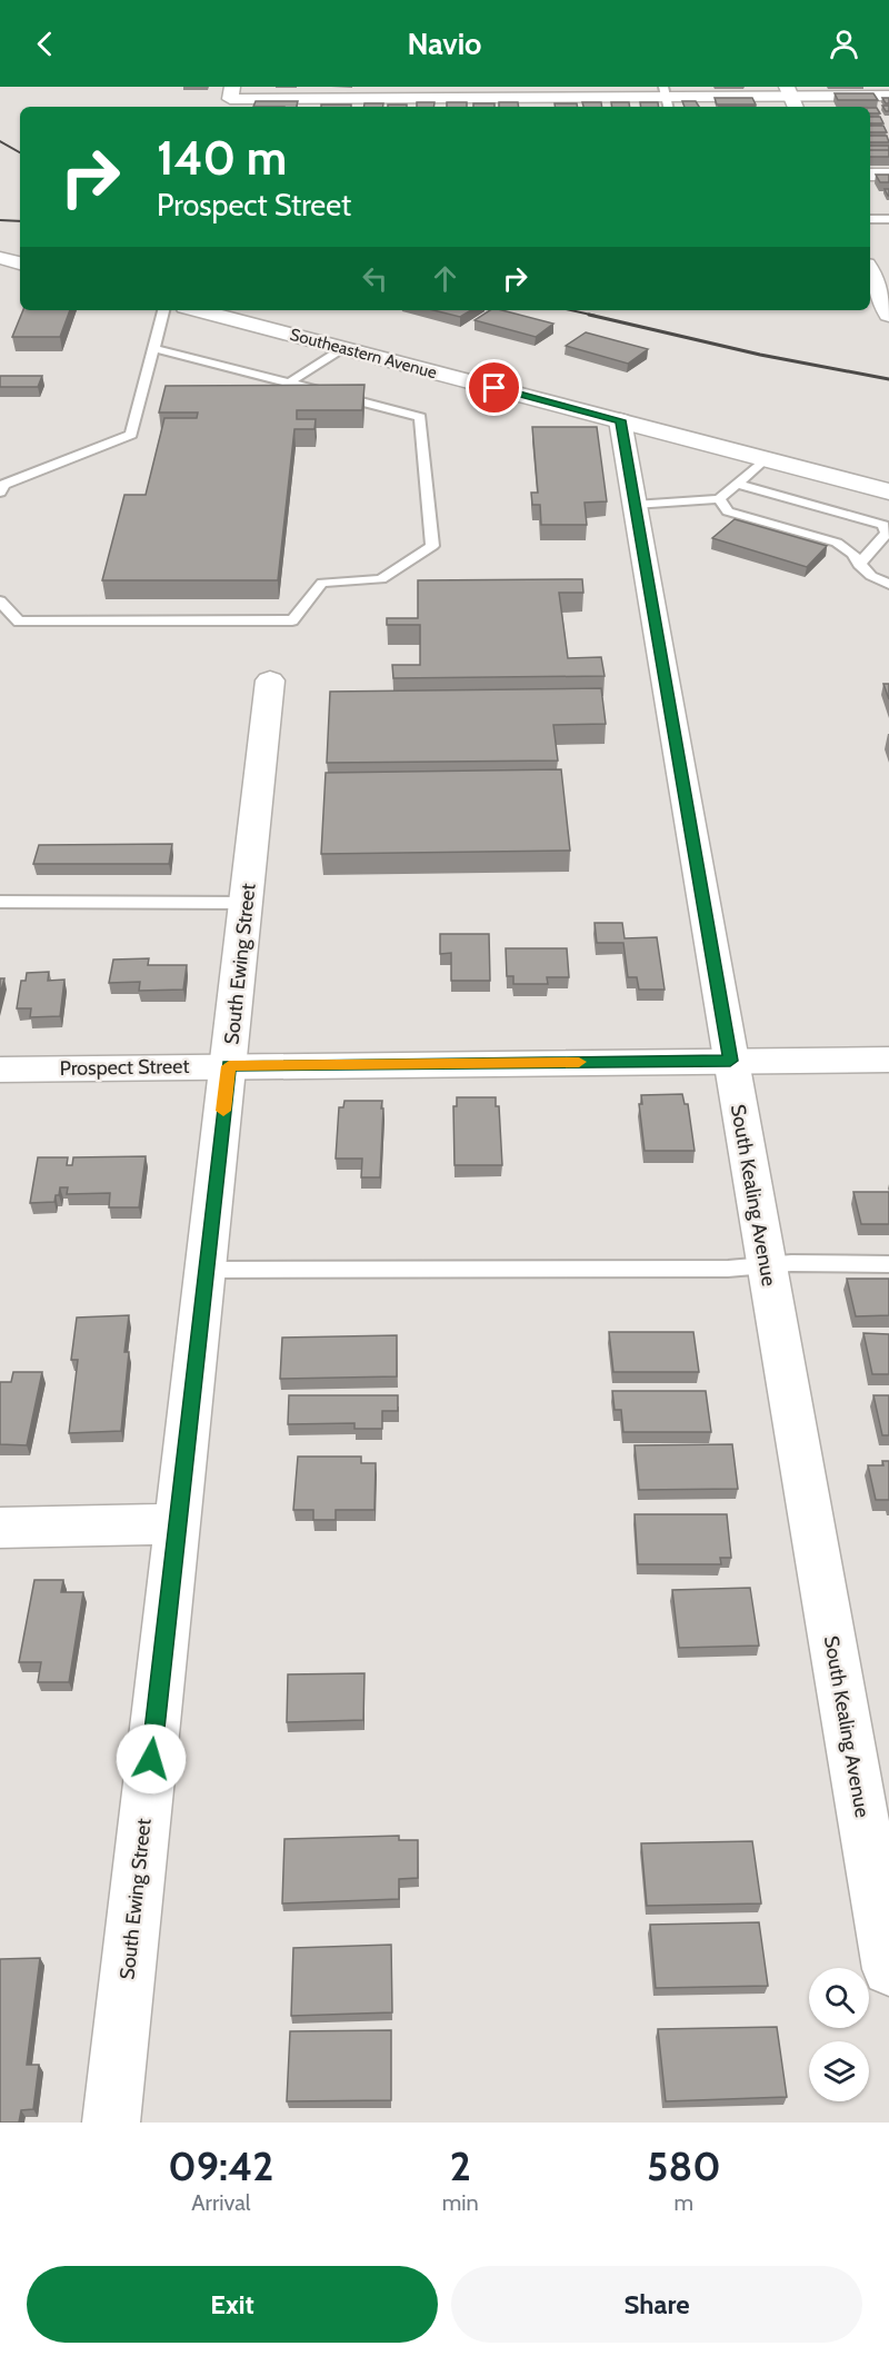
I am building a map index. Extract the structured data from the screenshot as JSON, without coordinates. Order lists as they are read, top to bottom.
{
  "streets": {
    "street": [
      "Southeastern Avenue",
      "South Ewing Street",
      "Prospect Street",
      "South Kealing Avenue"
    ]
  },
  "crossings": [
    ["Southeastern Avenue", "South Kealing Avenue"],
    ["South Ewing Street", "Prospect Street"],
    ["Prospect Street", "South Kealing Avenue"]
  ],
  "page": {
    "header": "Navio",
    "turn": ["140 m", "Prospect Street"],
    "eta": [
      "09:42",
      "Arrival",
      "2",
      "min",
      "580",
      "m"
    ],
    "buttons": ["Exit", "Share"]
  }
}
